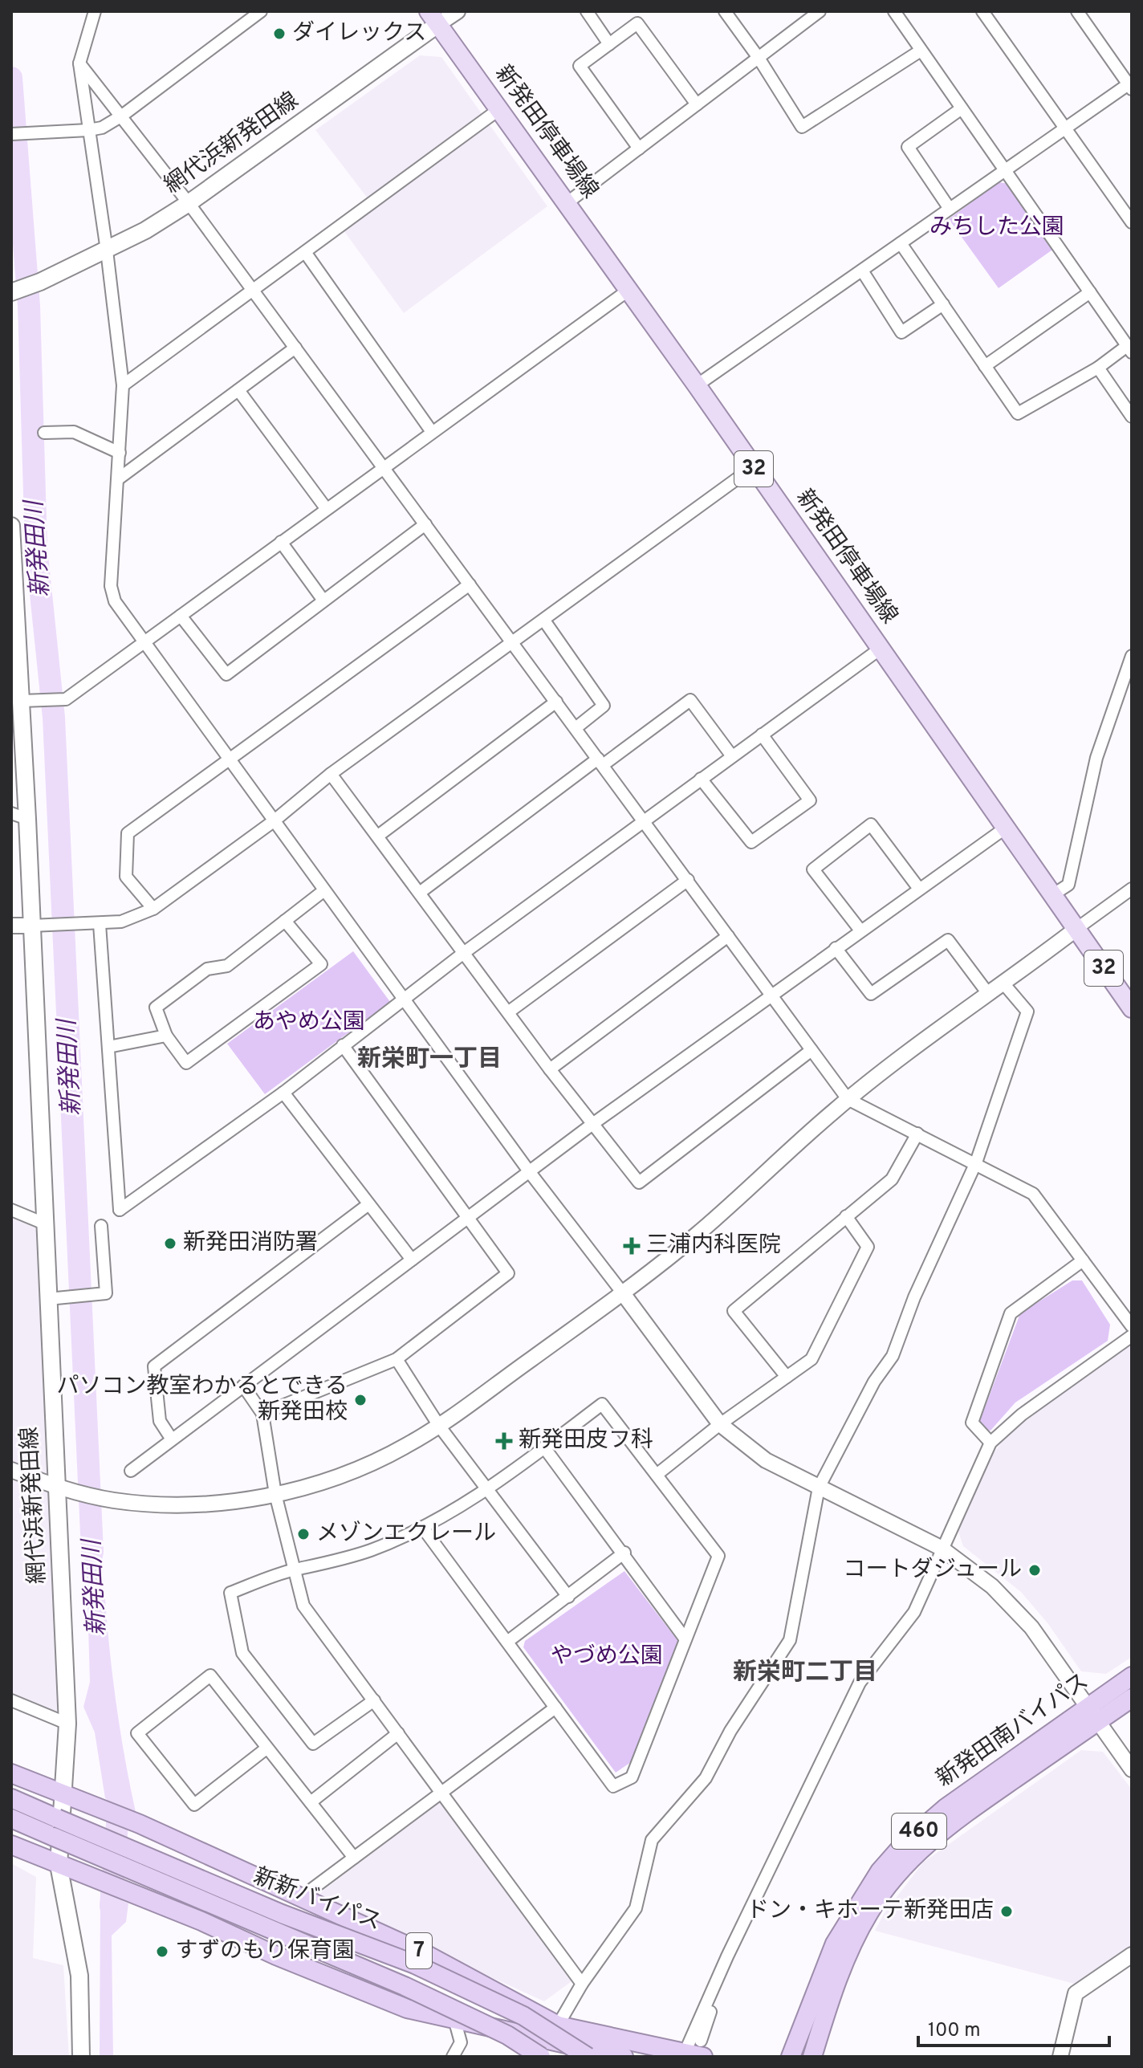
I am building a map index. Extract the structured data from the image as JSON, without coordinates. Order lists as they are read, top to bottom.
{
  "streets": {
    "highway": [
      "新発田南バイパス",
      "460",
      "新新バイパス",
      "7"
    ],
    "main road": ["新発田停車場線", "網代浜新発田線", "32"]
  },
  "crossings": [
    ["新発田停車場線", "網代浜新発田線"],
    ["網代浜新発田線", "7"]
  ],
  "districts": ["新栄町一丁目", "新栄町二丁目"],
  "water": ["新発田川"],
  "parks": ["みちした公園", "あやめ公園", "やづめ公園"],
  "places": {
    "other": [
      "ダイレックス",
      "新発田消防署",
      "パソコン教室わかるとできる 新発田校",
      "メゾンエクレール",
      "コートダジュール",
      "ドン・キホーテ新発田店",
      "すずのもり保育園"
    ],
    "health": ["三浦内科医院", "新発田皮フ科"]
  },
  "scale_bar": "100 m"
}
